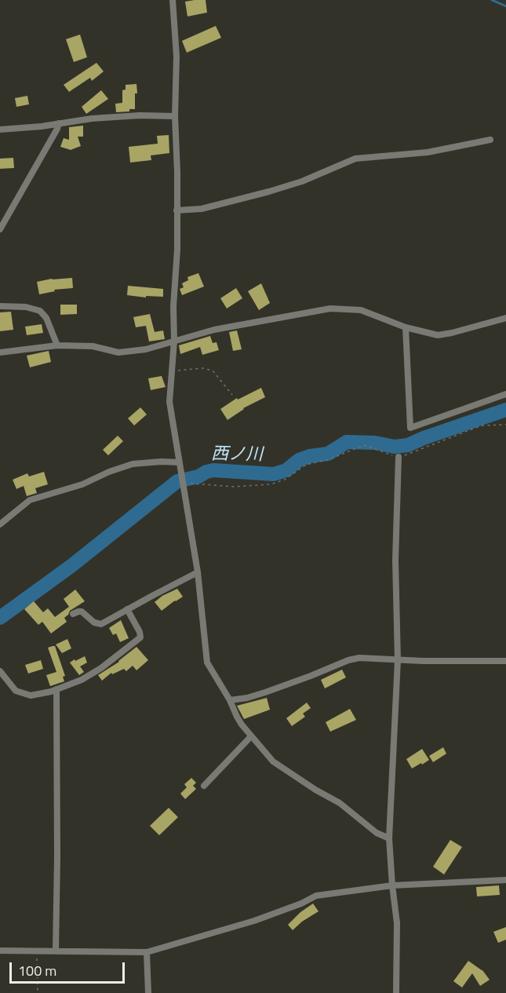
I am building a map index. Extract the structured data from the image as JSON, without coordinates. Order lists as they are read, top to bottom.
{
  "water": ["西ノ川"],
  "scale_bar": "100 m"
}
